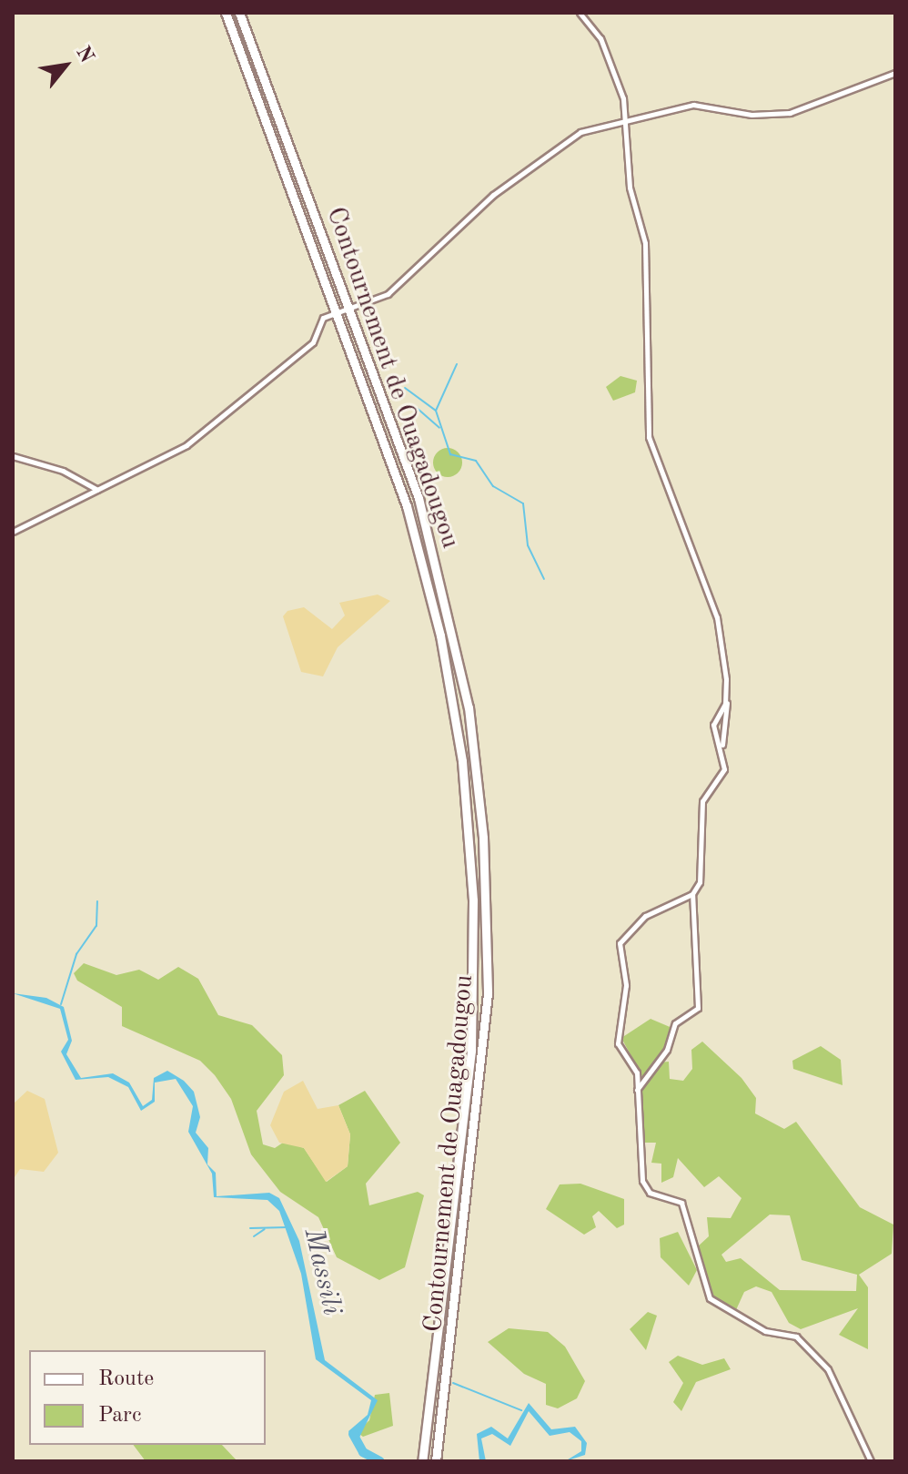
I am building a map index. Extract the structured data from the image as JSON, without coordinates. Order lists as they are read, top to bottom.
{
  "streets": {
    "highway": ["Contournement de Ouagadougou"]
  },
  "water": ["Massili"],
  "legend": ["Route", "Parc"],
  "north": "top right"
}
